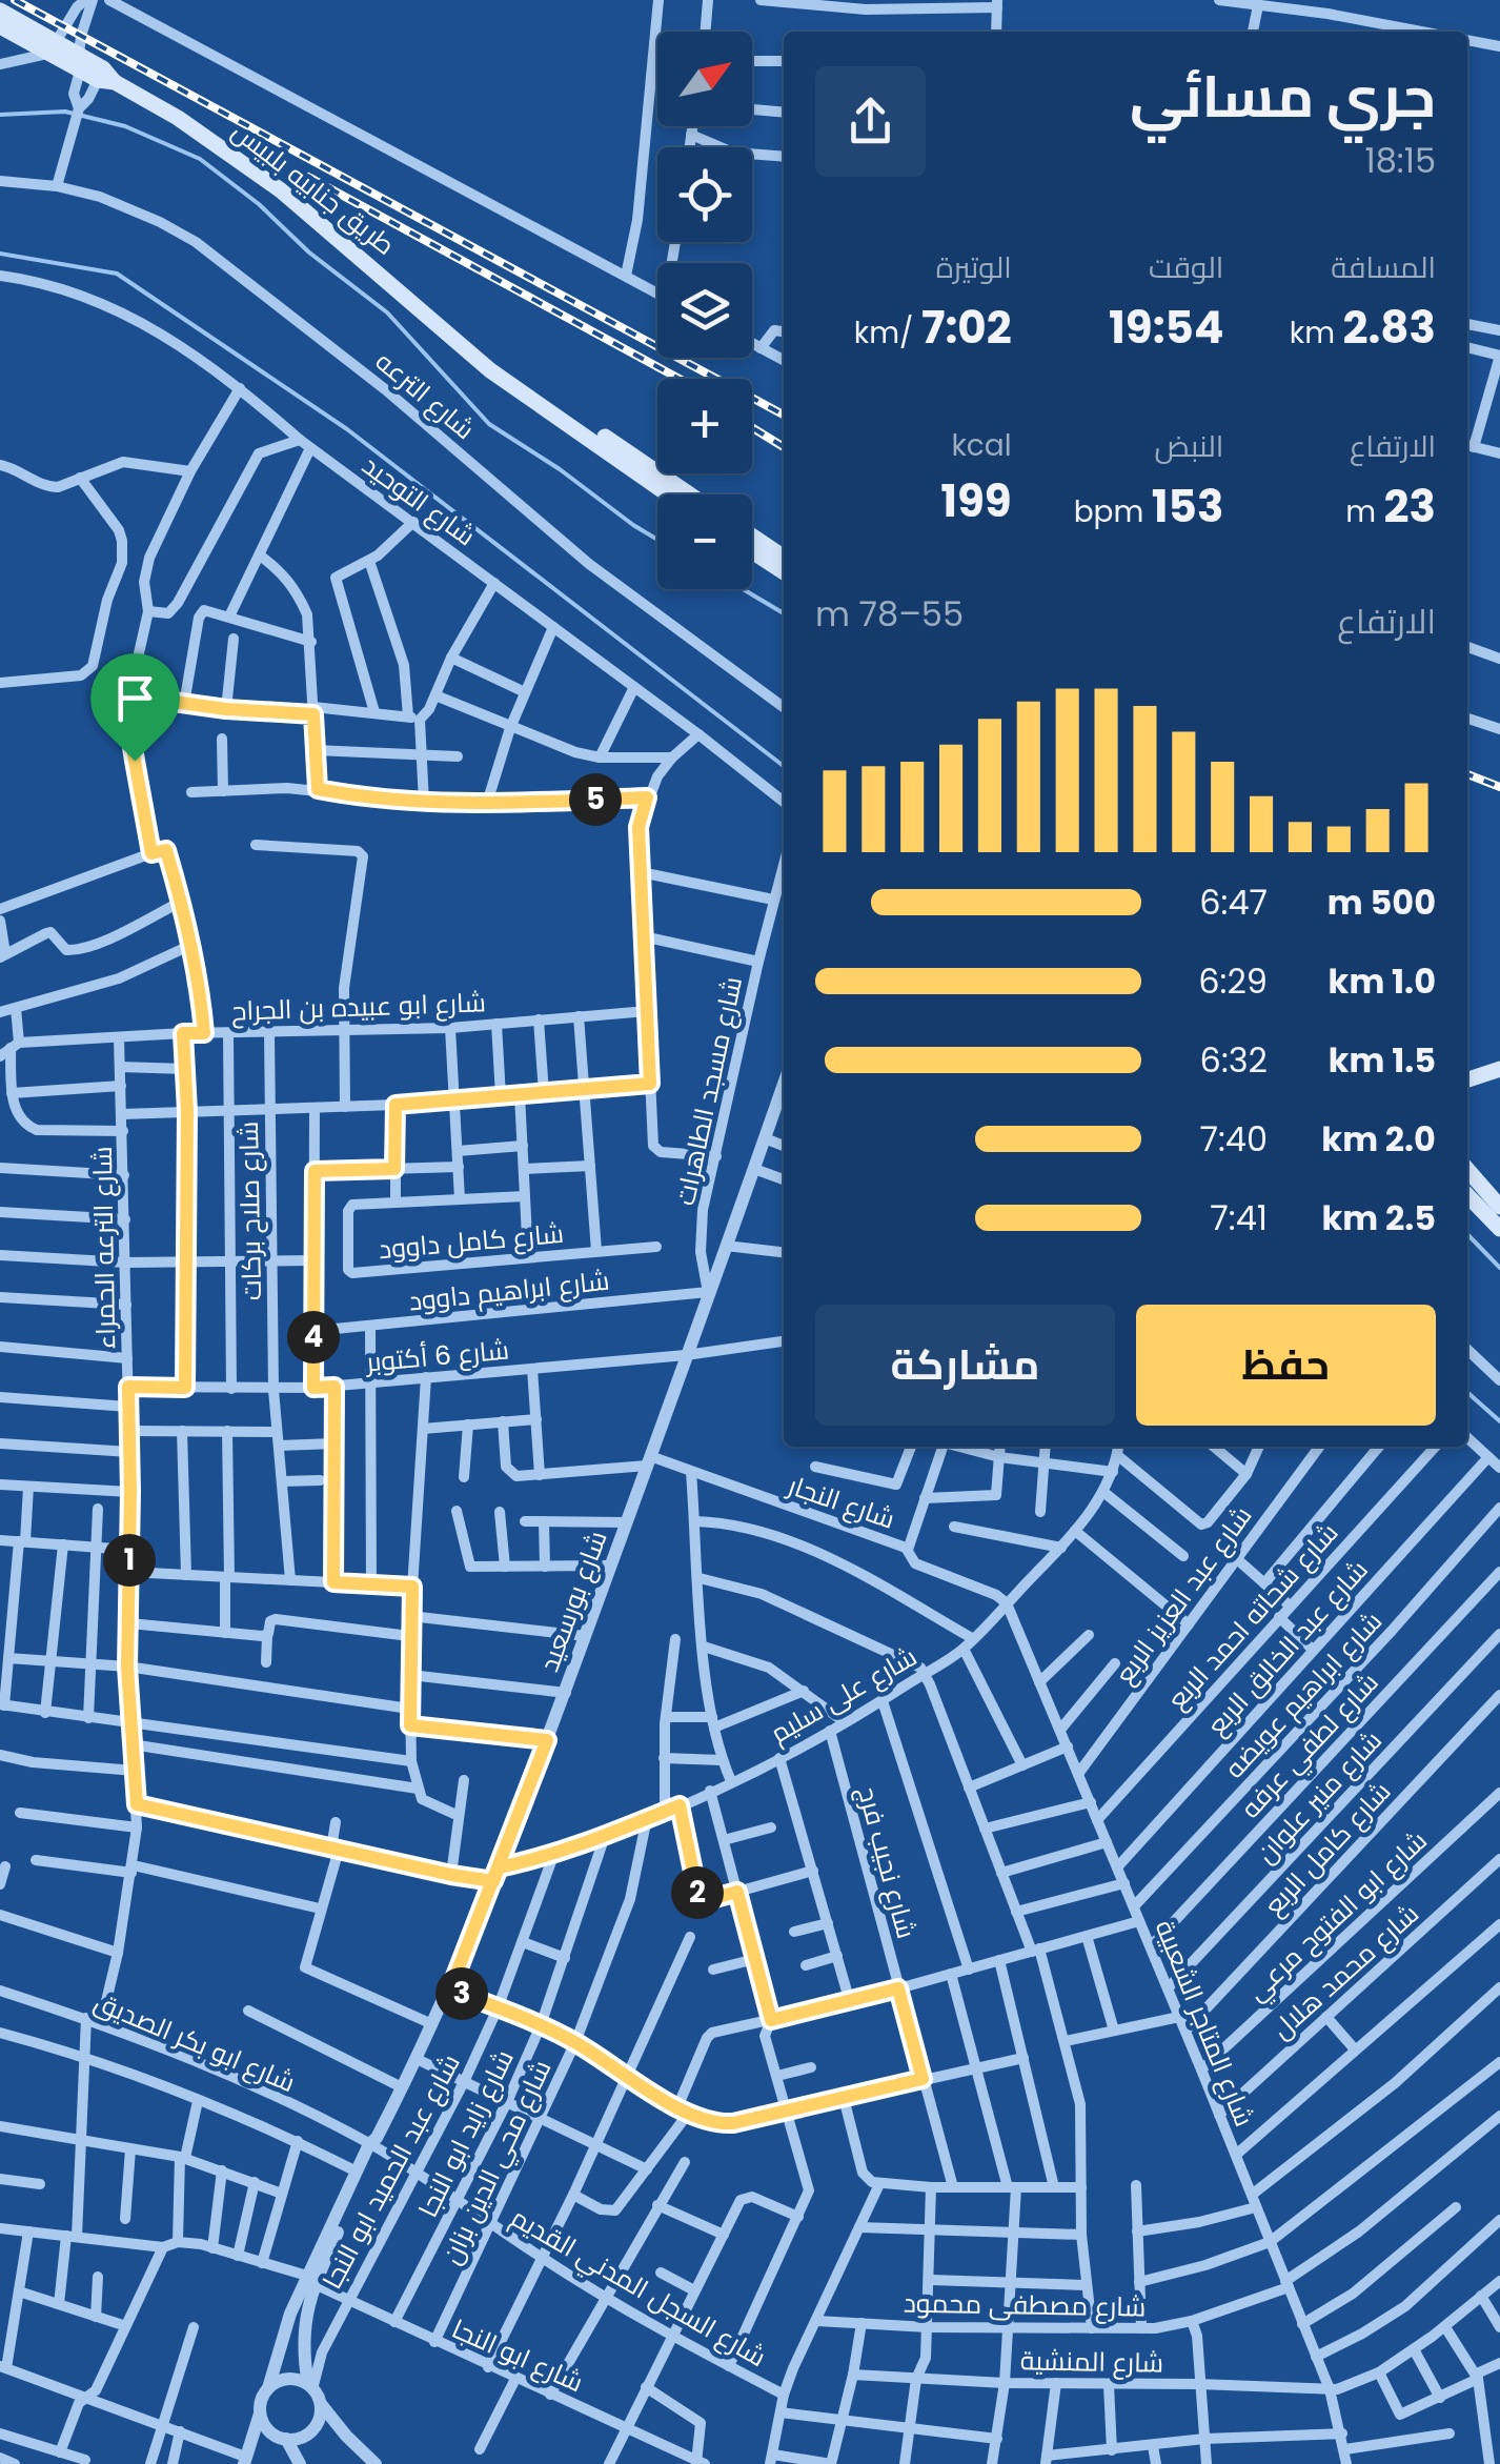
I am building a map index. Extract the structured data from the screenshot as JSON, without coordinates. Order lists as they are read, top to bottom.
{
  "streets": {
    "main road": ["طريق جنابيه بلبيس"],
    "street": [
      "شارع الترعه",
      "شارع التوحيد",
      "شارع ابو عبيده بن الجراح",
      "شارع مسجد الطاهرات",
      "شارع صلاح بركات",
      "شارع كامل داوود",
      "شارع الترعه الحمراء",
      "شارع ابراهيم داوود",
      "شارع 6 أكتوبر",
      "شارع النجار",
      "شارع عبد العزيز الربع",
      "شارع بورسعيد",
      "شارع شحاته احمد الربع",
      "شارع عبد الخالق الربع",
      "شارع على سليم",
      "شارع ابراهيم عويضه",
      "شارع لطفي عرفه",
      "شارع منير علوان",
      "شارع كامل الربع",
      "شارع نجيب فرج",
      "شارع ابو الفتوح مرعي",
      "شارع محمد هلال",
      "شارع المتاجر الشعبية",
      "شارع ابو بكر الصديق",
      "شارع زايد ابو النجا",
      "شارع محي الدين بزان",
      "شارع عبد الحميد ابو النجا",
      "شارع السجل المدني القديم",
      "شارع مصطفى محمود",
      "شارع ابو النجا",
      "شارع المنشية"
    ]
  },
  "crossings": [
    ["شارع ابو عبيده بن الجراح", "شارع صلاح بركات"],
    ["شارع ابو عبيده بن الجراح", "شارع الترعه الحمراء"],
    ["شارع مسجد الطاهرات", "شارع ابراهيم داوود"],
    ["شارع مسجد الطاهرات", "شارع بورسعيد"],
    ["شارع صلاح بركات", "شارع 6 أكتوبر"],
    ["شارع الترعه الحمراء", "شارع 6 أكتوبر"],
    ["شارع الترعه الحمراء", "شارع ابو بكر الصديق"],
    ["شارع ابراهيم داوود", "شارع بورسعيد"],
    ["شارع 6 أكتوبر", "شارع بورسعيد"],
    ["شارع النجار", "شارع بورسعيد"],
    ["شارع النجار", "شارع على سليم"],
    ["شارع النجار", "شارع المتاجر الشعبية"],
    ["شارع عبد العزيز الربع", "شارع المتاجر الشعبية"],
    ["شارع بورسعيد", "شارع على سليم"],
    ["شارع بورسعيد", "شارع ابو بكر الصديق"],
    ["شارع بورسعيد", "شارع عبد الحميد ابو النجا"],
    ["شارع بورسعيد", "شارع السجل المدني القديم"],
    ["شارع بورسعيد", "شارع ابو النجا"],
    ["شارع شحاته احمد الربع", "شارع المتاجر الشعبية"],
    ["شارع عبد الخالق الربع", "شارع المتاجر الشعبية"],
    ["شارع على سليم", "شارع نجيب فرج"],
    ["شارع على سليم", "شارع المتاجر الشعبية"],
    ["شارع على سليم", "شارع زايد ابو النجا"],
    ["شارع على سليم", "شارع محي الدين بزان"],
    ["شارع على سليم", "شارع عبد الحميد ابو النجا"],
    ["شارع ابراهيم عويضه", "شارع المتاجر الشعبية"],
    ["شارع لطفي عرفه", "شارع المتاجر الشعبية"],
    ["شارع منير علوان", "شارع المتاجر الشعبية"],
    ["شارع كامل الربع", "شارع المتاجر الشعبية"],
    ["شارع ابو الفتوح مرعي", "شارع المتاجر الشعبية"],
    ["شارع محمد هلال", "شارع المتاجر الشعبية"],
    ["شارع المتاجر الشعبية", "شارع مصطفى محمود"],
    ["شارع المتاجر الشعبية", "شارع المنشية"],
    ["شارع ابو بكر الصديق", "شارع السجل المدني القديم"],
    ["شارع زايد ابو النجا", "شارع السجل المدني القديم"],
    ["شارع زايد ابو النجا", "شارع ابو النجا"],
    ["شارع محي الدين بزان", "شارع السجل المدني القديم"],
    ["شارع محي الدين بزان", "شارع ابو النجا"],
    ["شارع عبد الحميد ابو النجا", "شارع السجل المدني القديم"],
    ["شارع عبد الحميد ابو النجا", "شارع ابو النجا"]
  ],
  "north": "top right",
  "page": {
    "map_buttons": ["+", "−"],
    "heading": ["جري مسائي", "18:15"],
    "stats": [
      ["المسافة", "2.83 km"],
      ["الوقت", "19:54"],
      ["الوتيرة", "7:02 /km"],
      ["الارتفاع", "23 m"],
      ["النبض", "153 bpm"],
      ["kcal", "199"]
    ],
    "chart": ["الارتفاع", "55–78 m"],
    "pins": [
      "5",
      "4",
      "1",
      "2",
      "3"
    ],
    "list": [
      {
        "name": "500 m",
        "note": "6:47"
      },
      {
        "name": "1.0 km",
        "note": "6:29"
      },
      {
        "name": "1.5 km",
        "note": "6:32"
      },
      {
        "name": "2.0 km",
        "note": "7:40"
      },
      {
        "name": "2.5 km",
        "note": "7:41"
      }
    ],
    "buttons": ["حفظ", "مشاركة"]
  }
}
